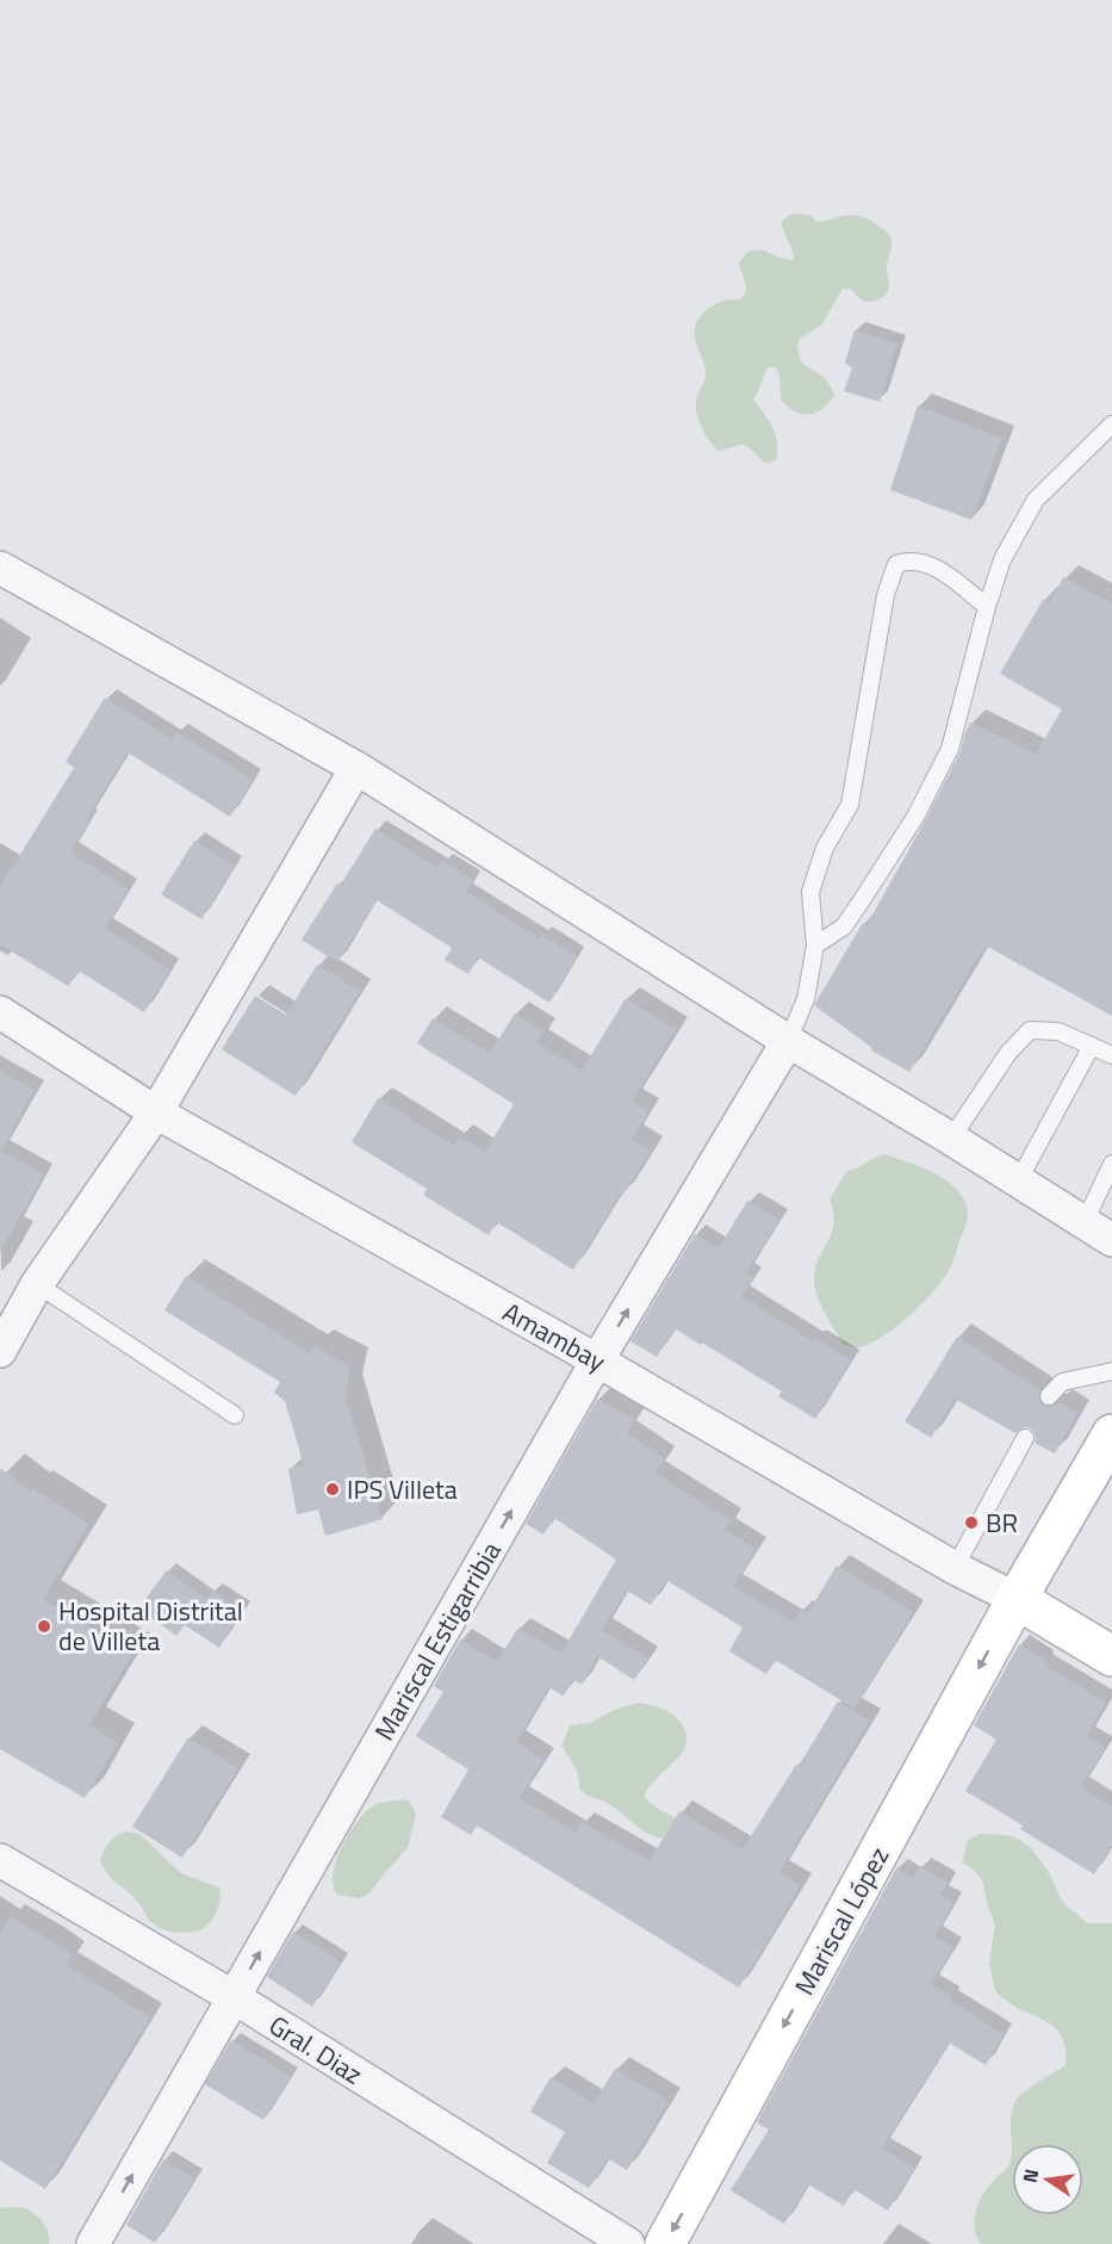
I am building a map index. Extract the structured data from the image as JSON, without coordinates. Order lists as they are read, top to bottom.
{
  "streets": {
    "main road": ["Amambay", "Mariscal López"],
    "street": ["Mariscal Estigarribia", "Gral. Diaz"]
  },
  "crossings": [
    ["Amambay", "Mariscal Estigarribia"],
    ["Amambay", "Mariscal López"],
    ["Mariscal Estigarribia", "Gral. Diaz"]
  ],
  "one_way": ["Mariscal Estigarribia", "Mariscal López"],
  "places": ["IPS Villeta", "BR", "Hospital Distrital de Villeta"],
  "north": "left"
}
